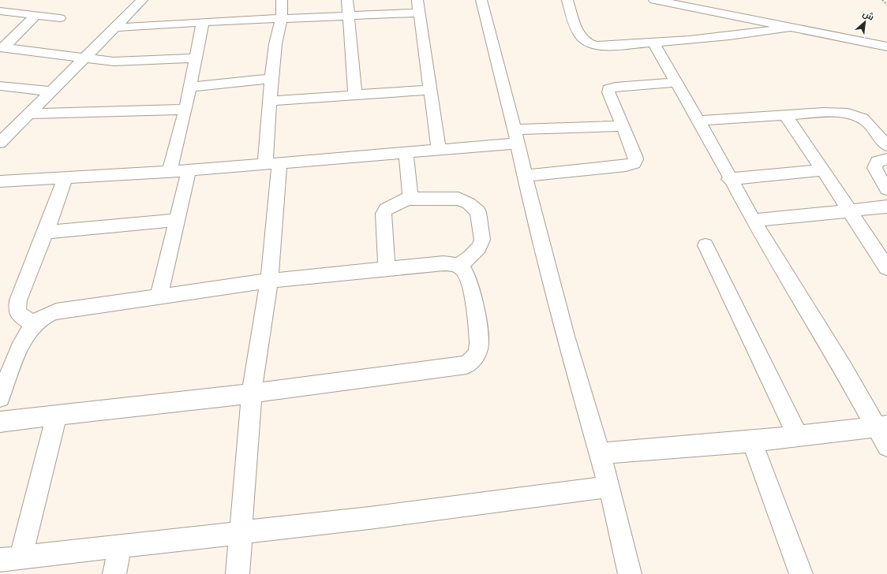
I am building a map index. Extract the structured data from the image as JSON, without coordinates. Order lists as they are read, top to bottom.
{
  "north": "top right"
}
